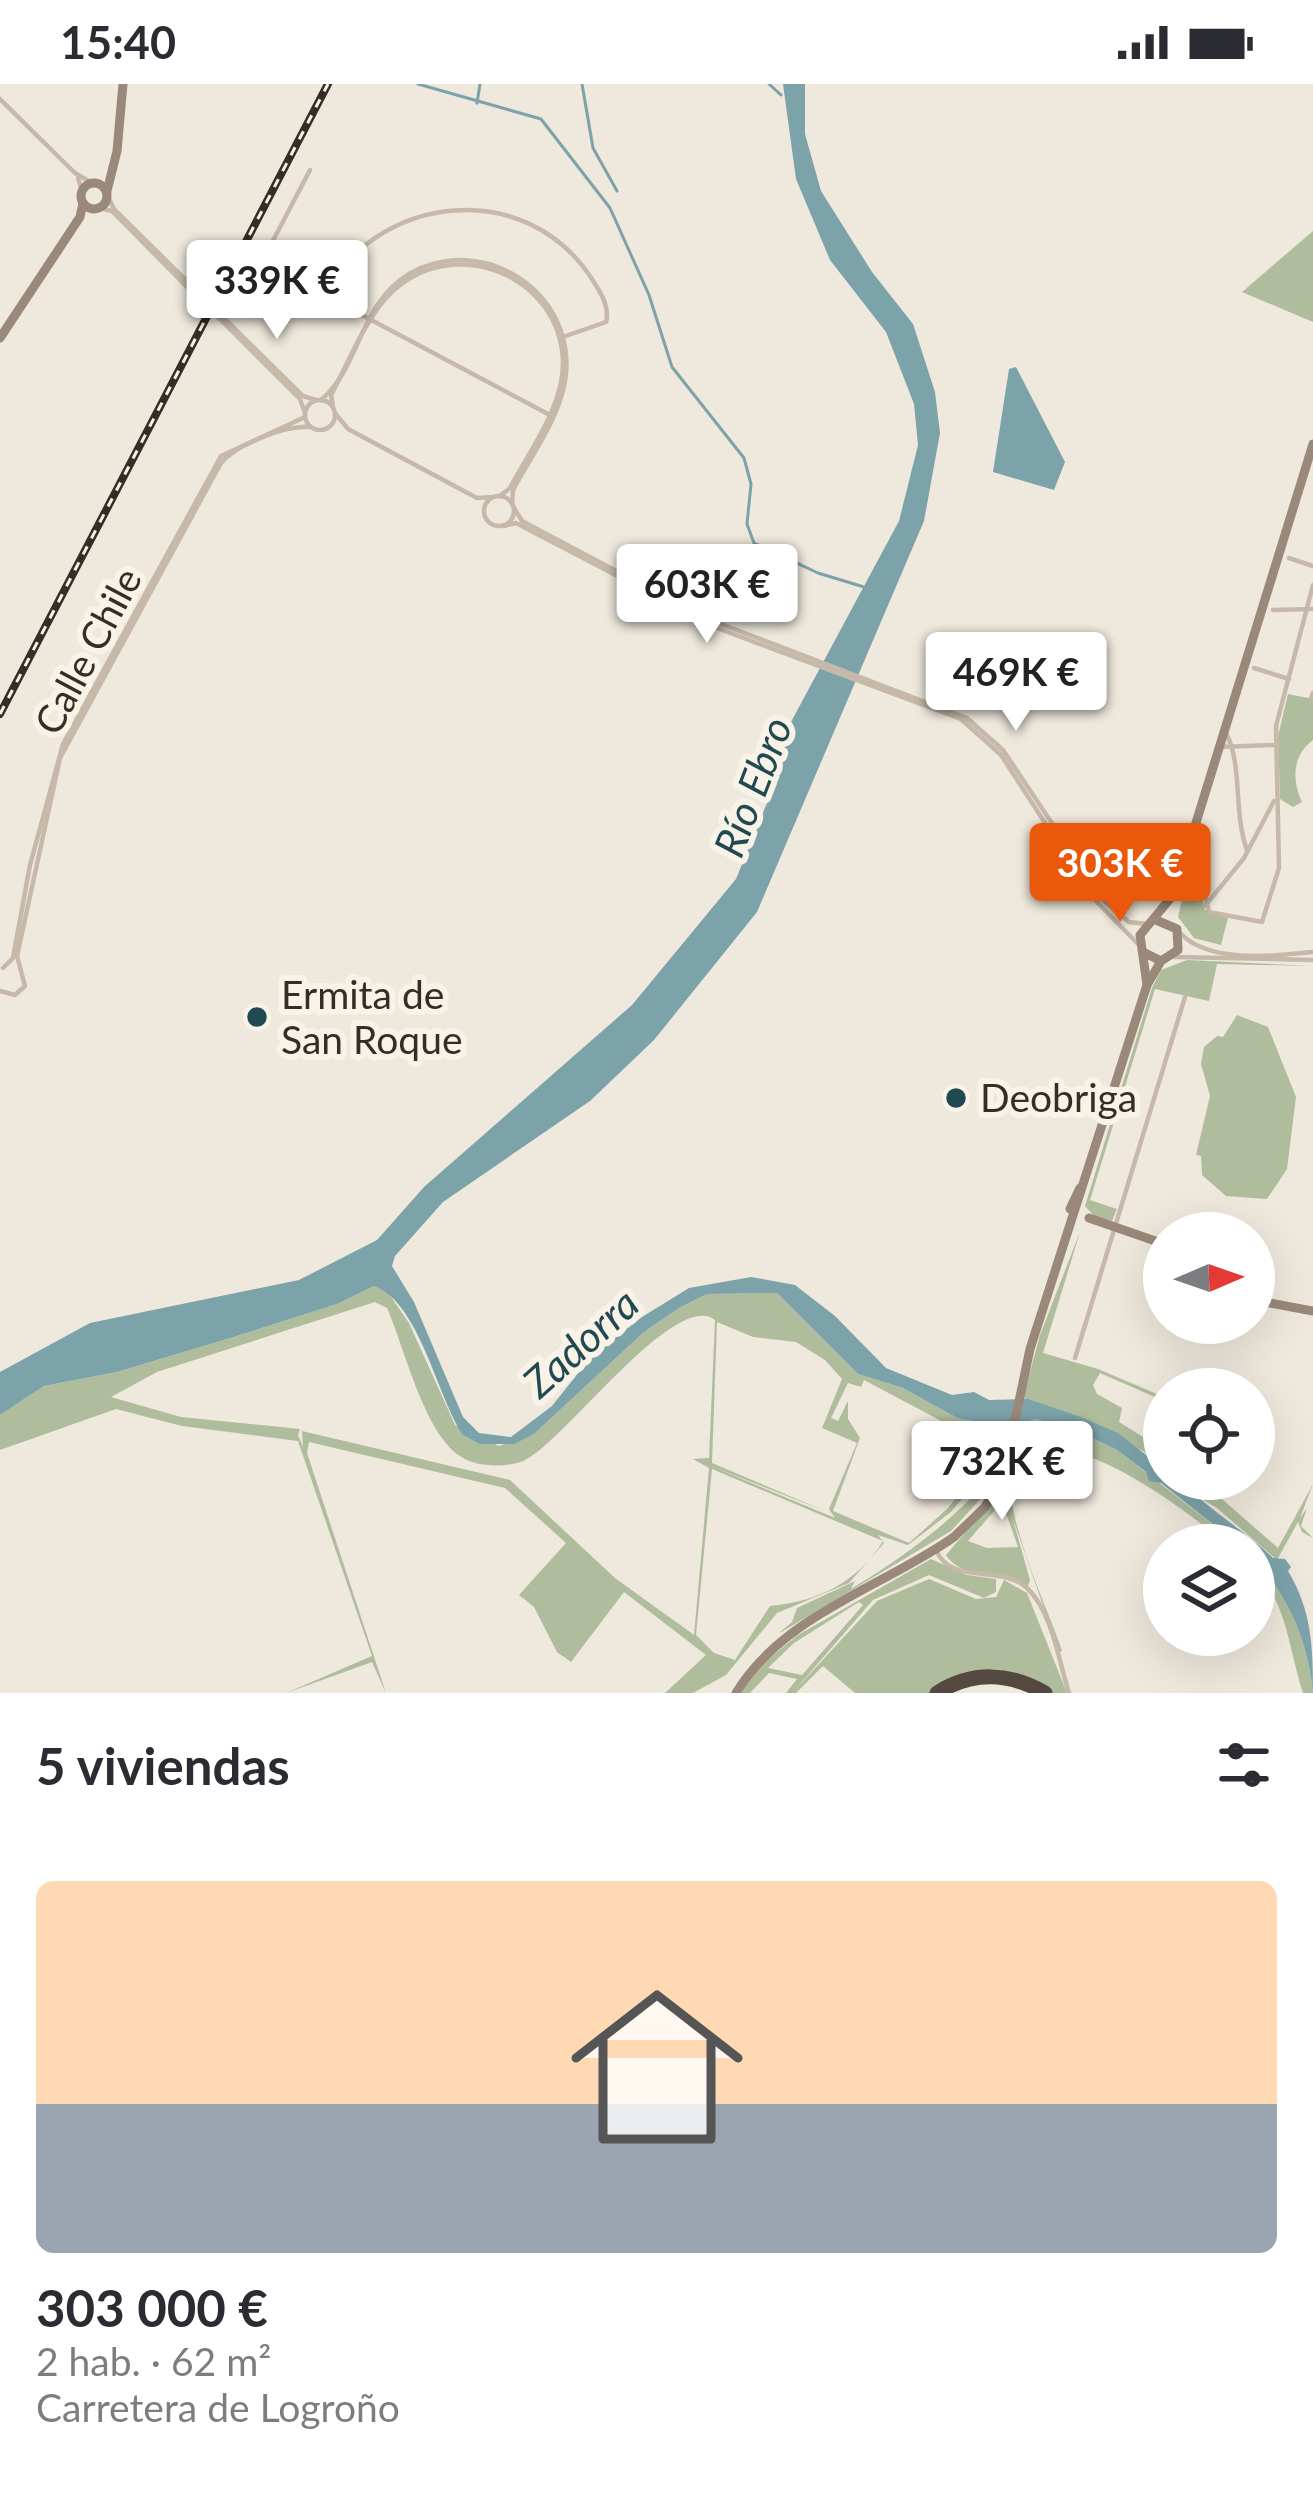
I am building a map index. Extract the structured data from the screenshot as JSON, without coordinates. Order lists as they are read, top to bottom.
{
  "streets": {
    "street": ["Calle Chile"]
  },
  "water": ["Río Ebro", "Zadorra"],
  "places": ["Ermita de San Roque", "Deobriga"],
  "north": "right",
  "page": {
    "status": "15:40",
    "price": [
      "339K €",
      "603K €",
      "469K €",
      "303K €",
      "732K €"
    ],
    "heading": "5 viviendas",
    "list": [
      {
        "name": "303 000 €",
        "note": "2 hab. · 62 m² · Carretera de Logroño"
      }
    ]
  }
}
